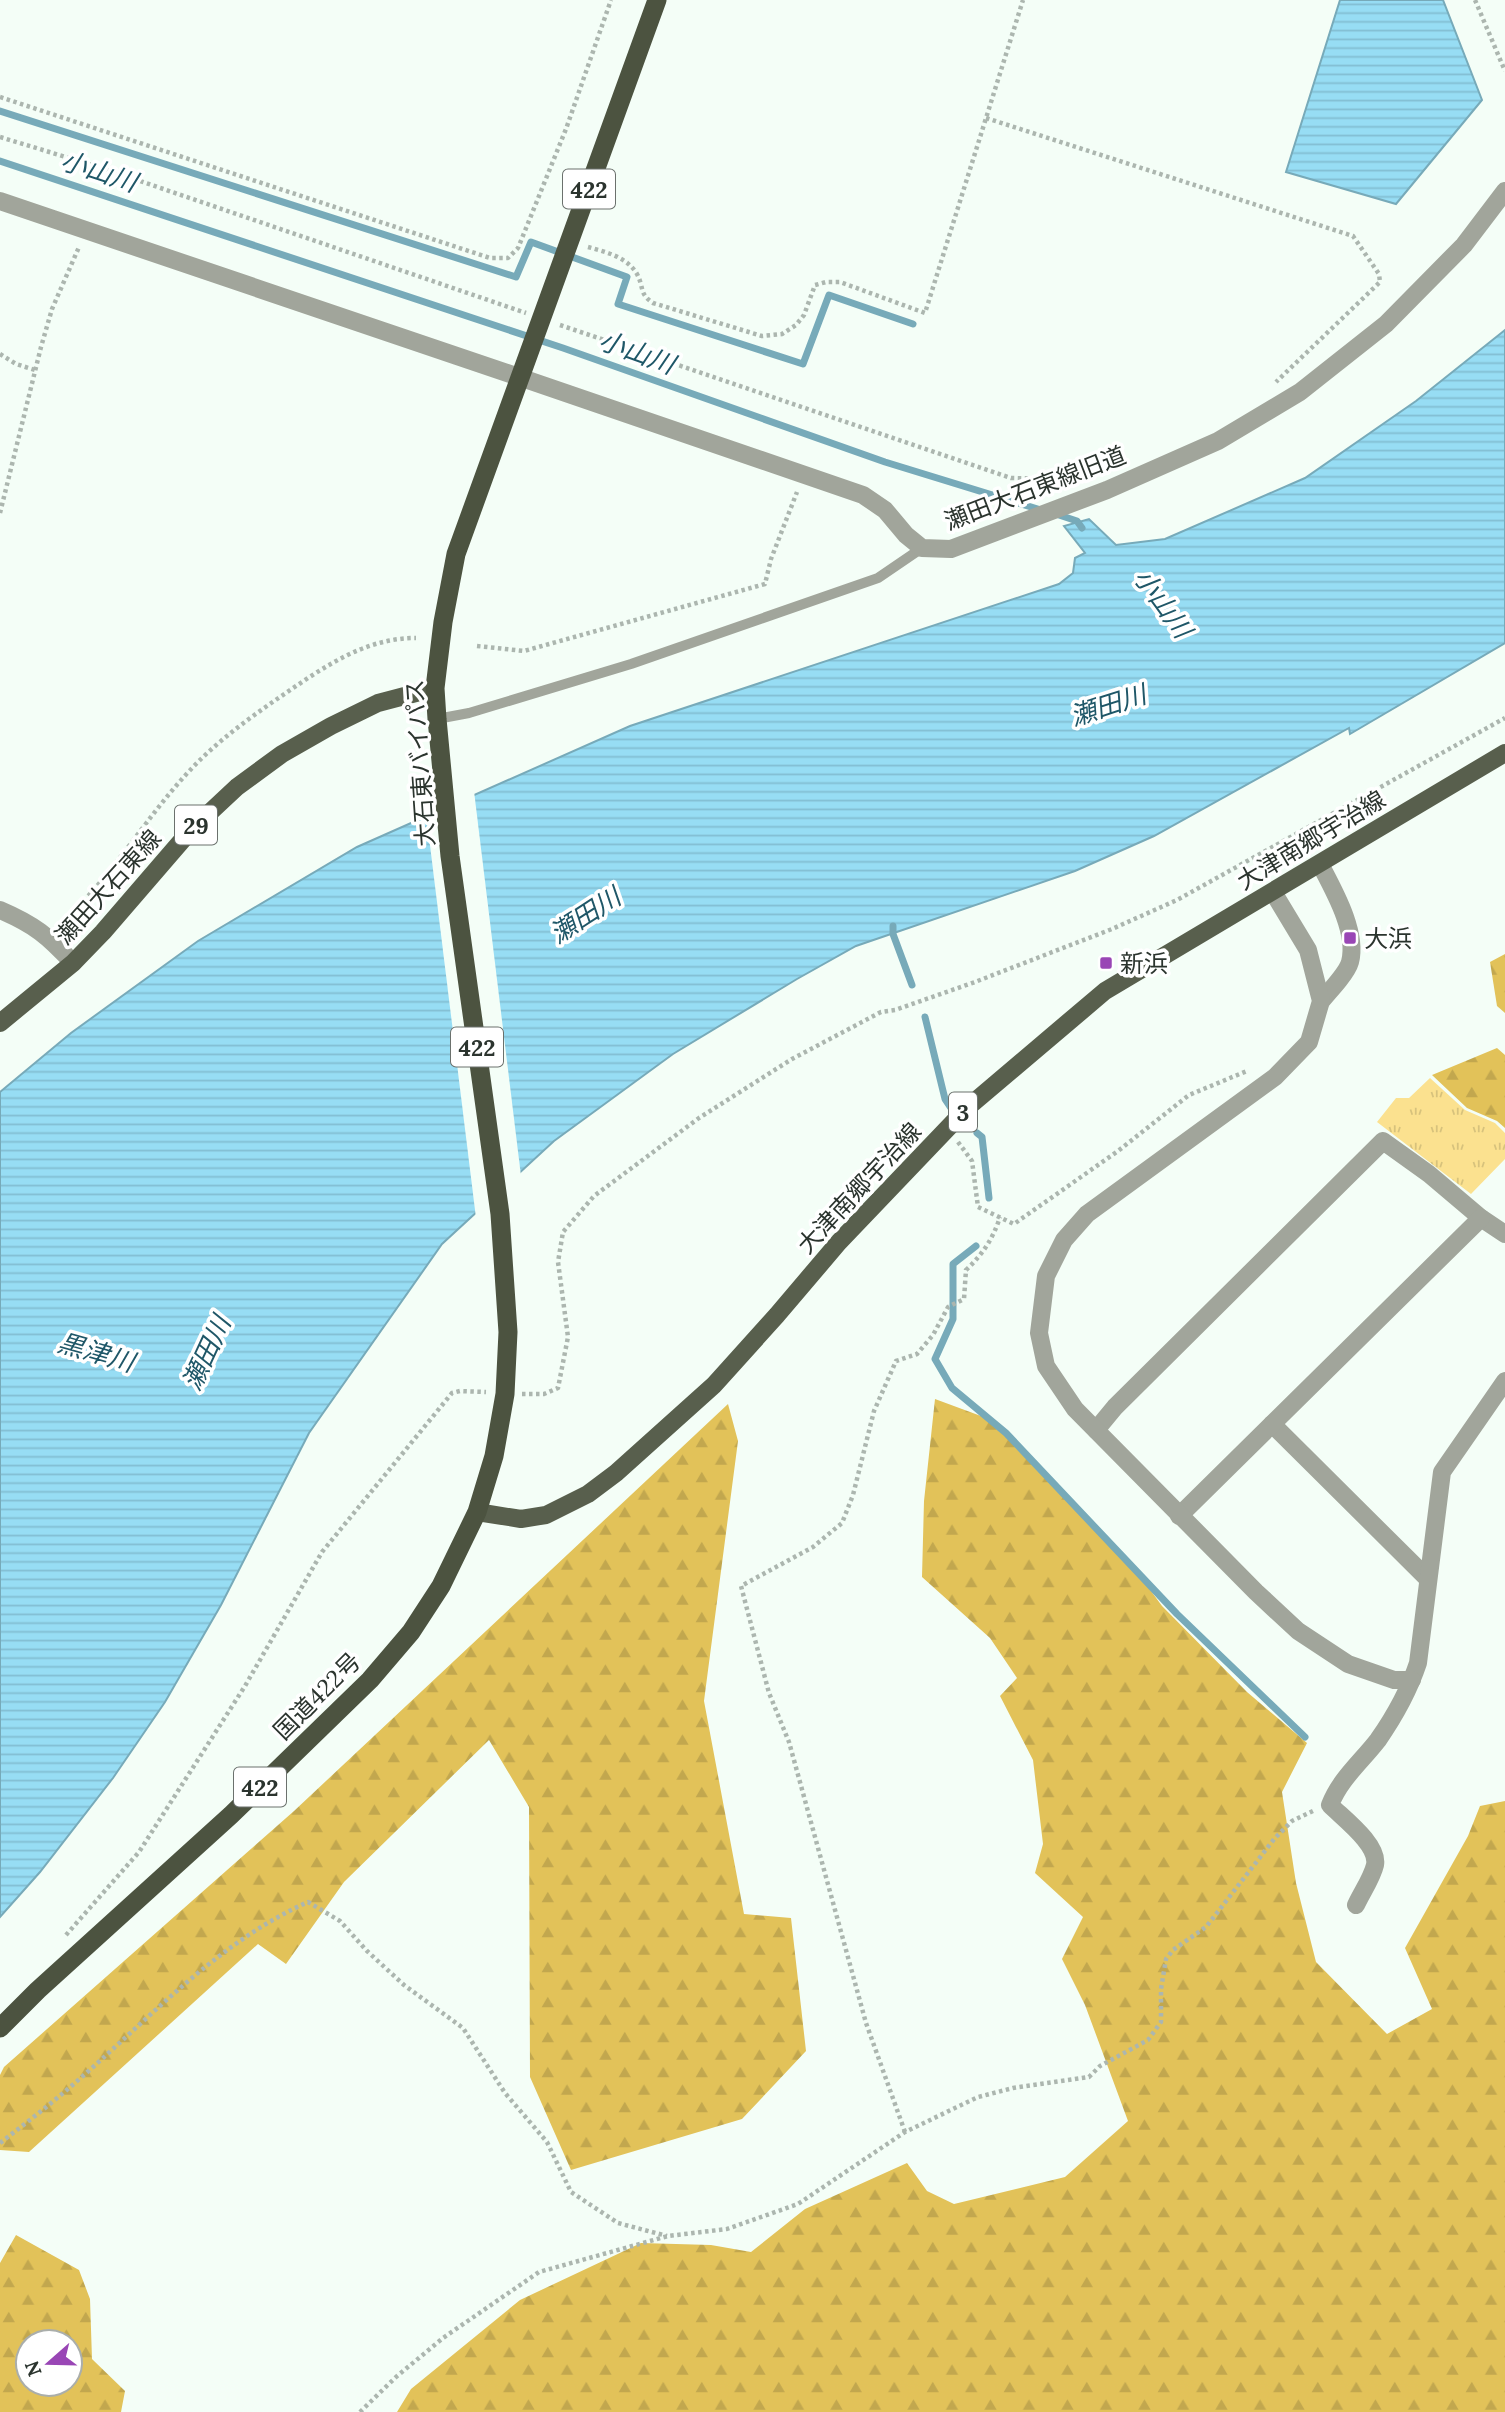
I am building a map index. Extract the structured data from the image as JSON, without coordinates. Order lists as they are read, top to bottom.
{
  "streets": {
    "highway": ["422", "大石東バイパス", "国道422号"],
    "main road": [
      "29",
      "大津南郷宇治線",
      "瀬田大石東線",
      "3"
    ],
    "street": ["瀬田大石東線旧道"]
  },
  "crossings": [
    ["瀬田大石東線旧道", "大石東バイパス"],
    ["大石東バイパス", "大津南郷宇治線"],
    ["大石東バイパス", "瀬田大石東線"],
    ["大石東バイパス", "国道422号"],
    ["大津南郷宇治線", "国道422号"]
  ],
  "water": ["小山川", "瀬田川", "黒津川"],
  "places": {
    "transit": ["大浜", "新浜"]
  },
  "north": "left"
}
